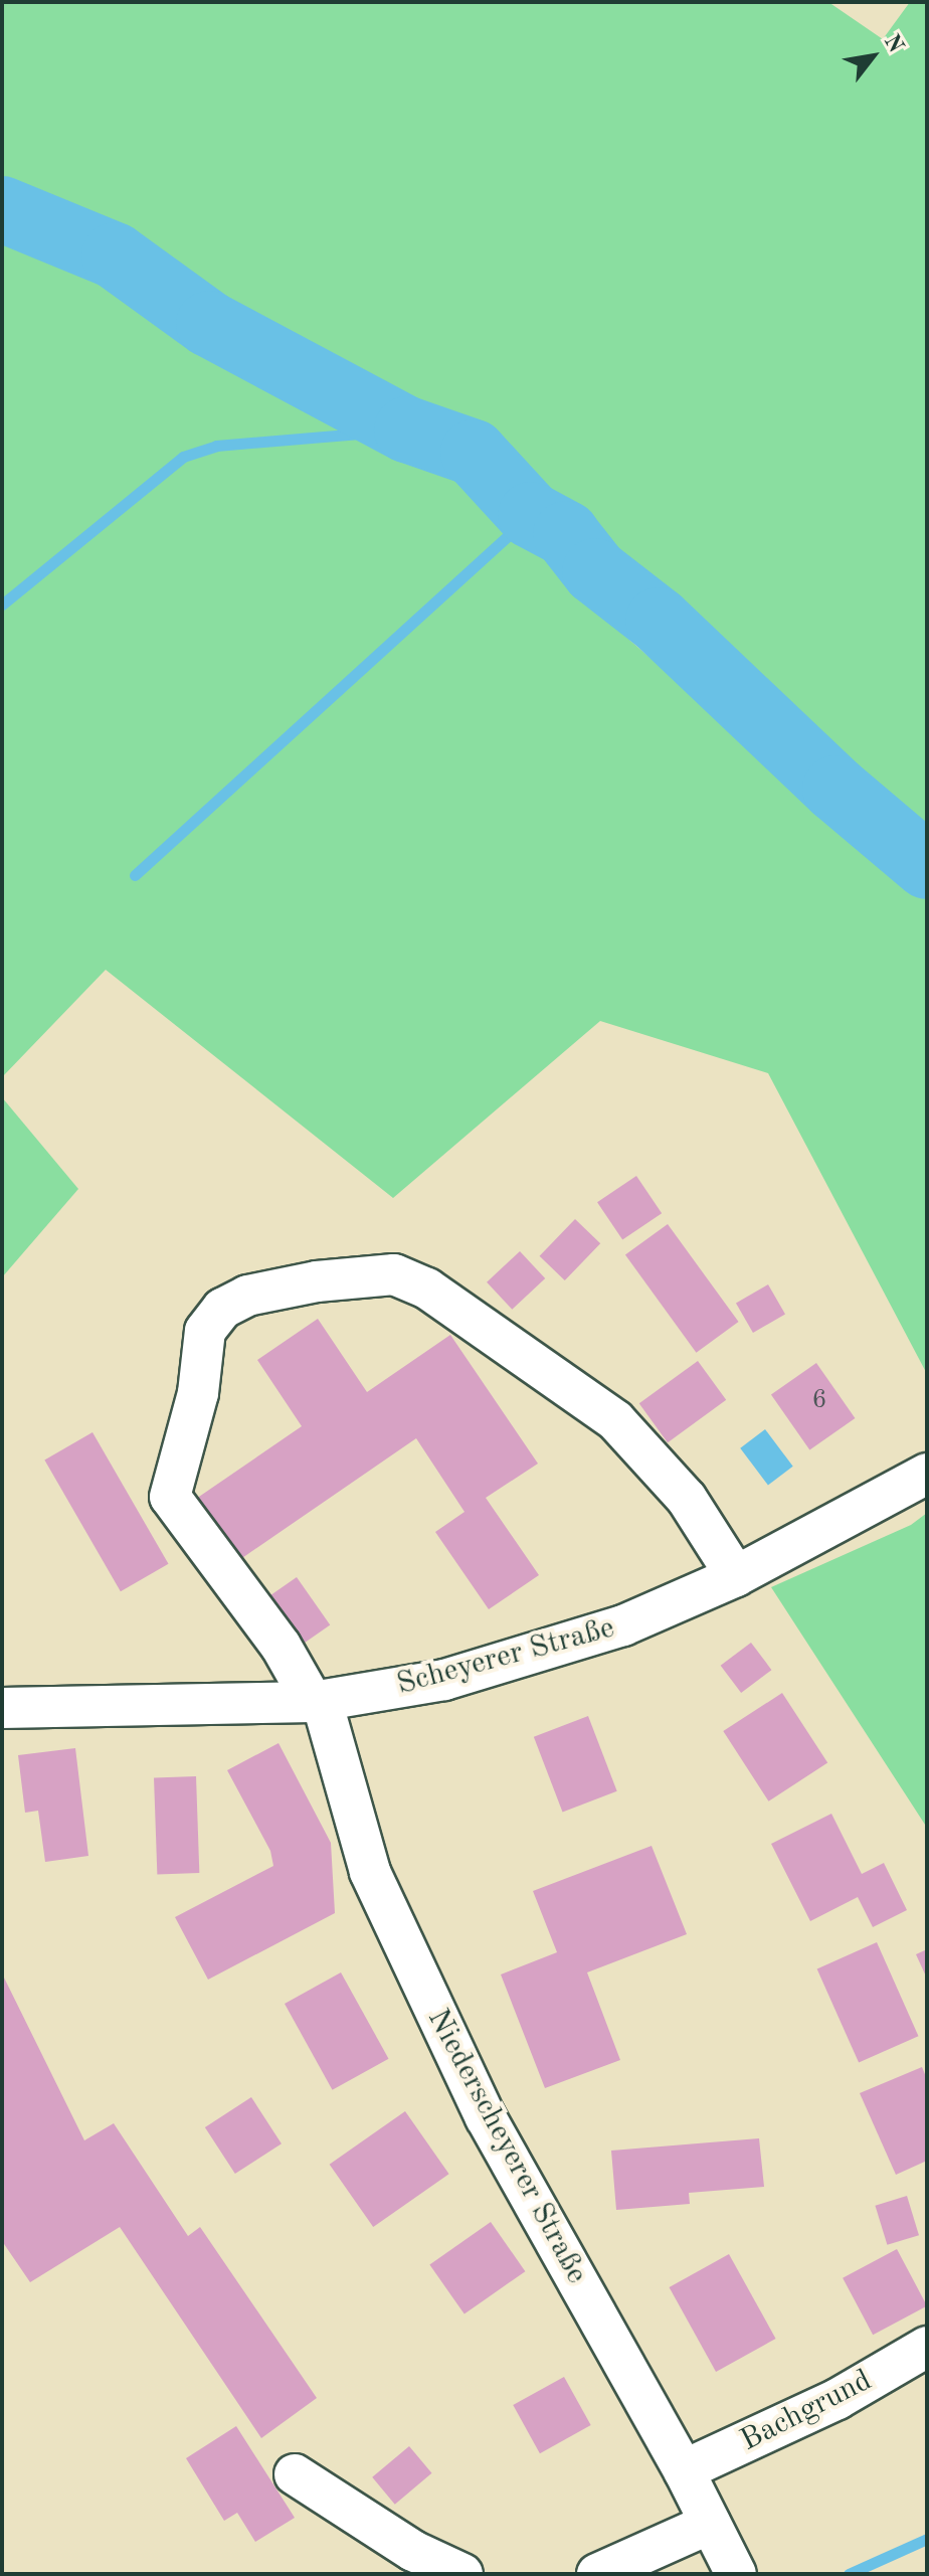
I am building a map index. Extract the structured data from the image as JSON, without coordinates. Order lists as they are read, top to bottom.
{
  "streets": {
    "street": ["Scheyerer Straße", "Niederscheyerer Straße", "Bachgrund"]
  },
  "crossings": [
    ["Scheyerer Straße", "Niederscheyerer Straße"],
    ["Niederscheyerer Straße", "Bachgrund"]
  ],
  "house_numbers": ["6"],
  "north": "top right"
}
